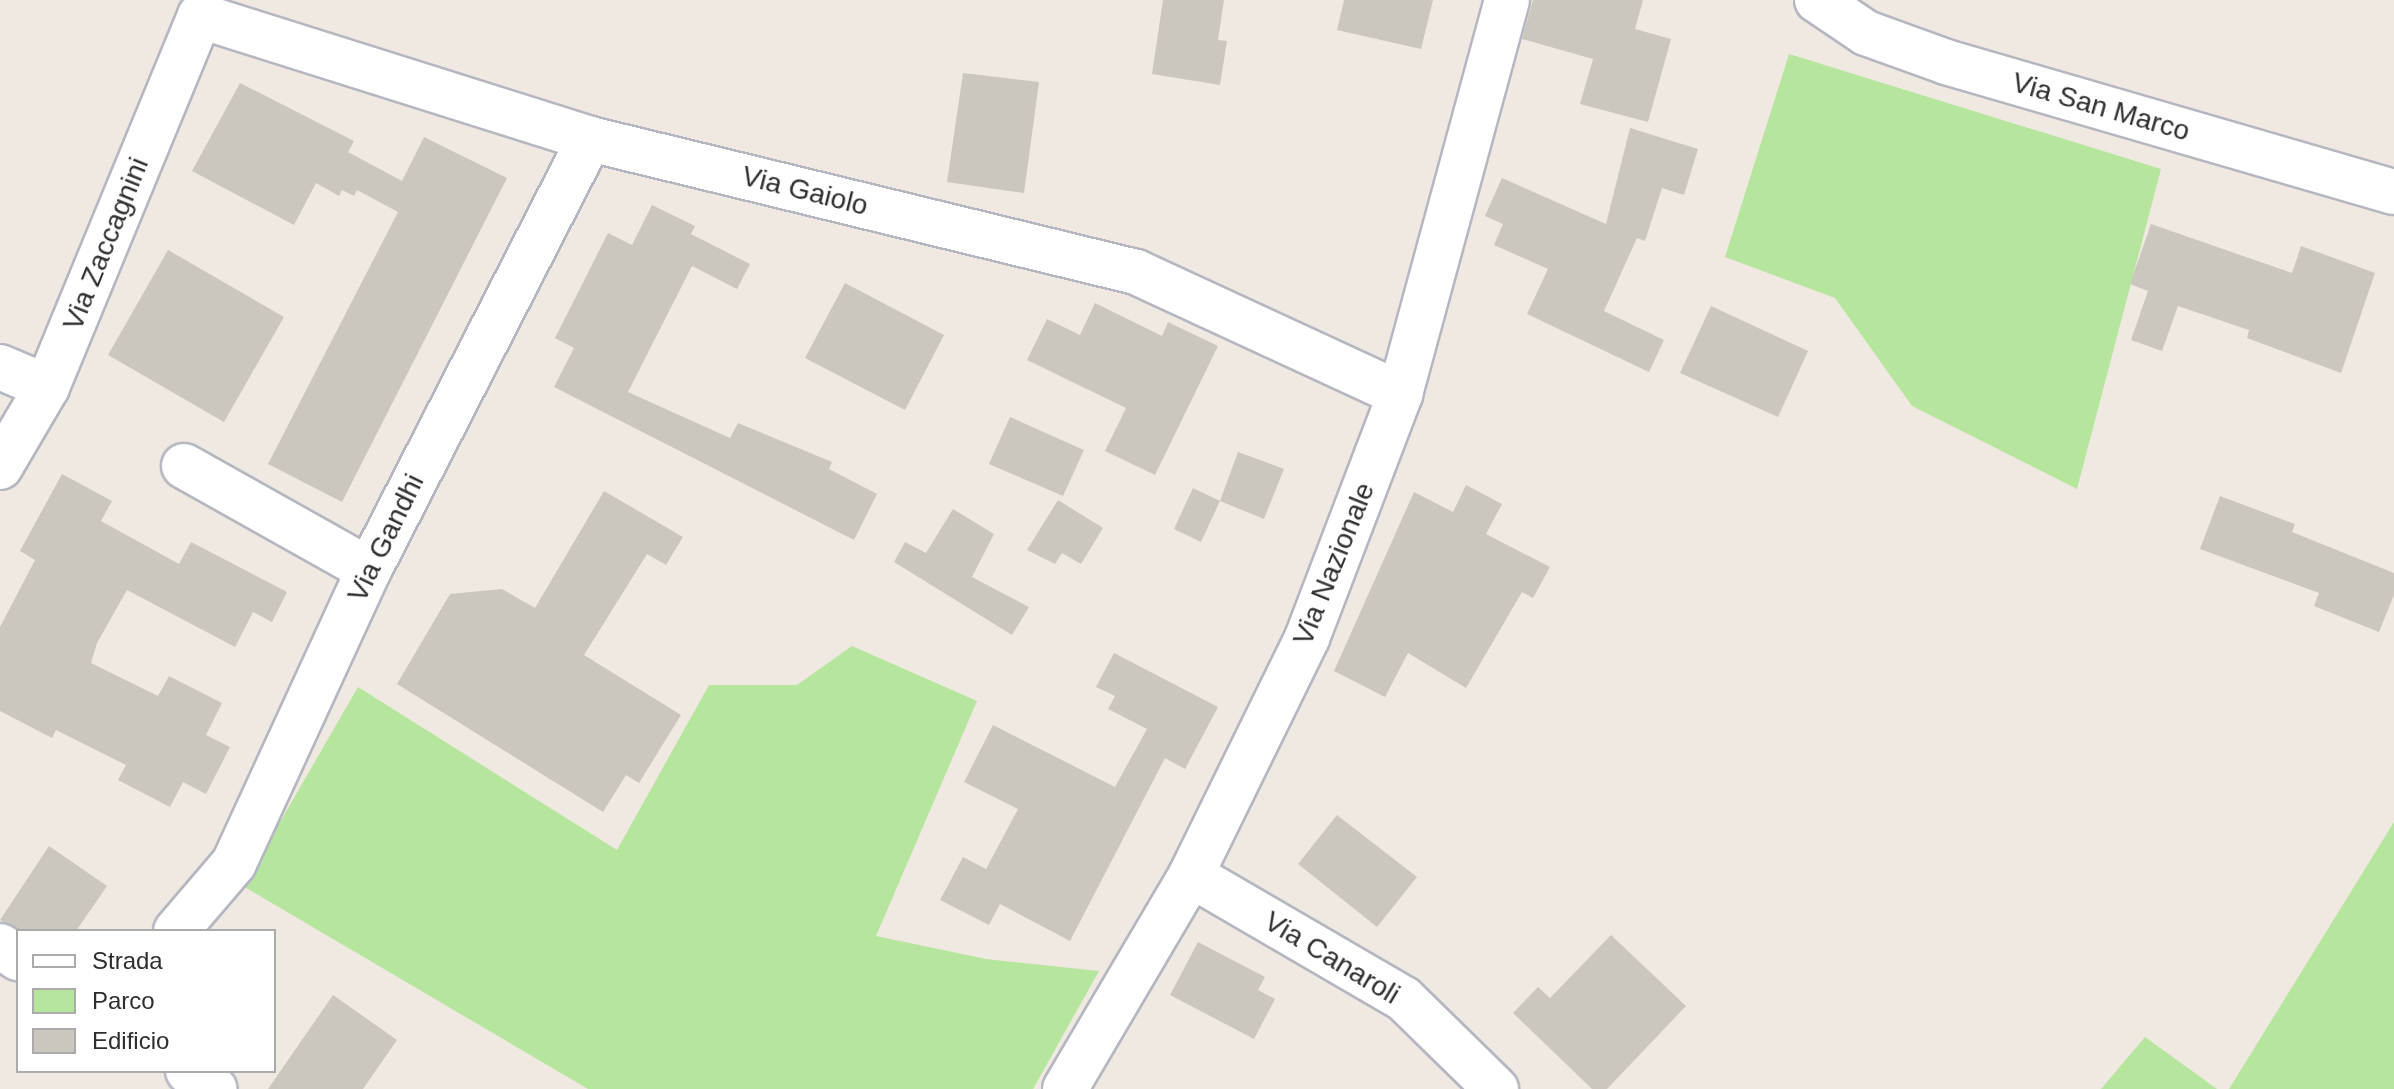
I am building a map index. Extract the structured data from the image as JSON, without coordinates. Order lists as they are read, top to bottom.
{
  "streets": {
    "street": [
      "Via San Marco",
      "Via Gaiolo",
      "Via Zaccagnini",
      "Via Gandhi",
      "Via Nazionale",
      "Via Canaroli"
    ]
  },
  "crossings": [
    ["Via Gaiolo", "Via Zaccagnini"],
    ["Via Gaiolo", "Via Gandhi"],
    ["Via Gaiolo", "Via Nazionale"],
    ["Via Nazionale", "Via Canaroli"]
  ],
  "legend": ["Strada", "Parco", "Edificio"]
}
